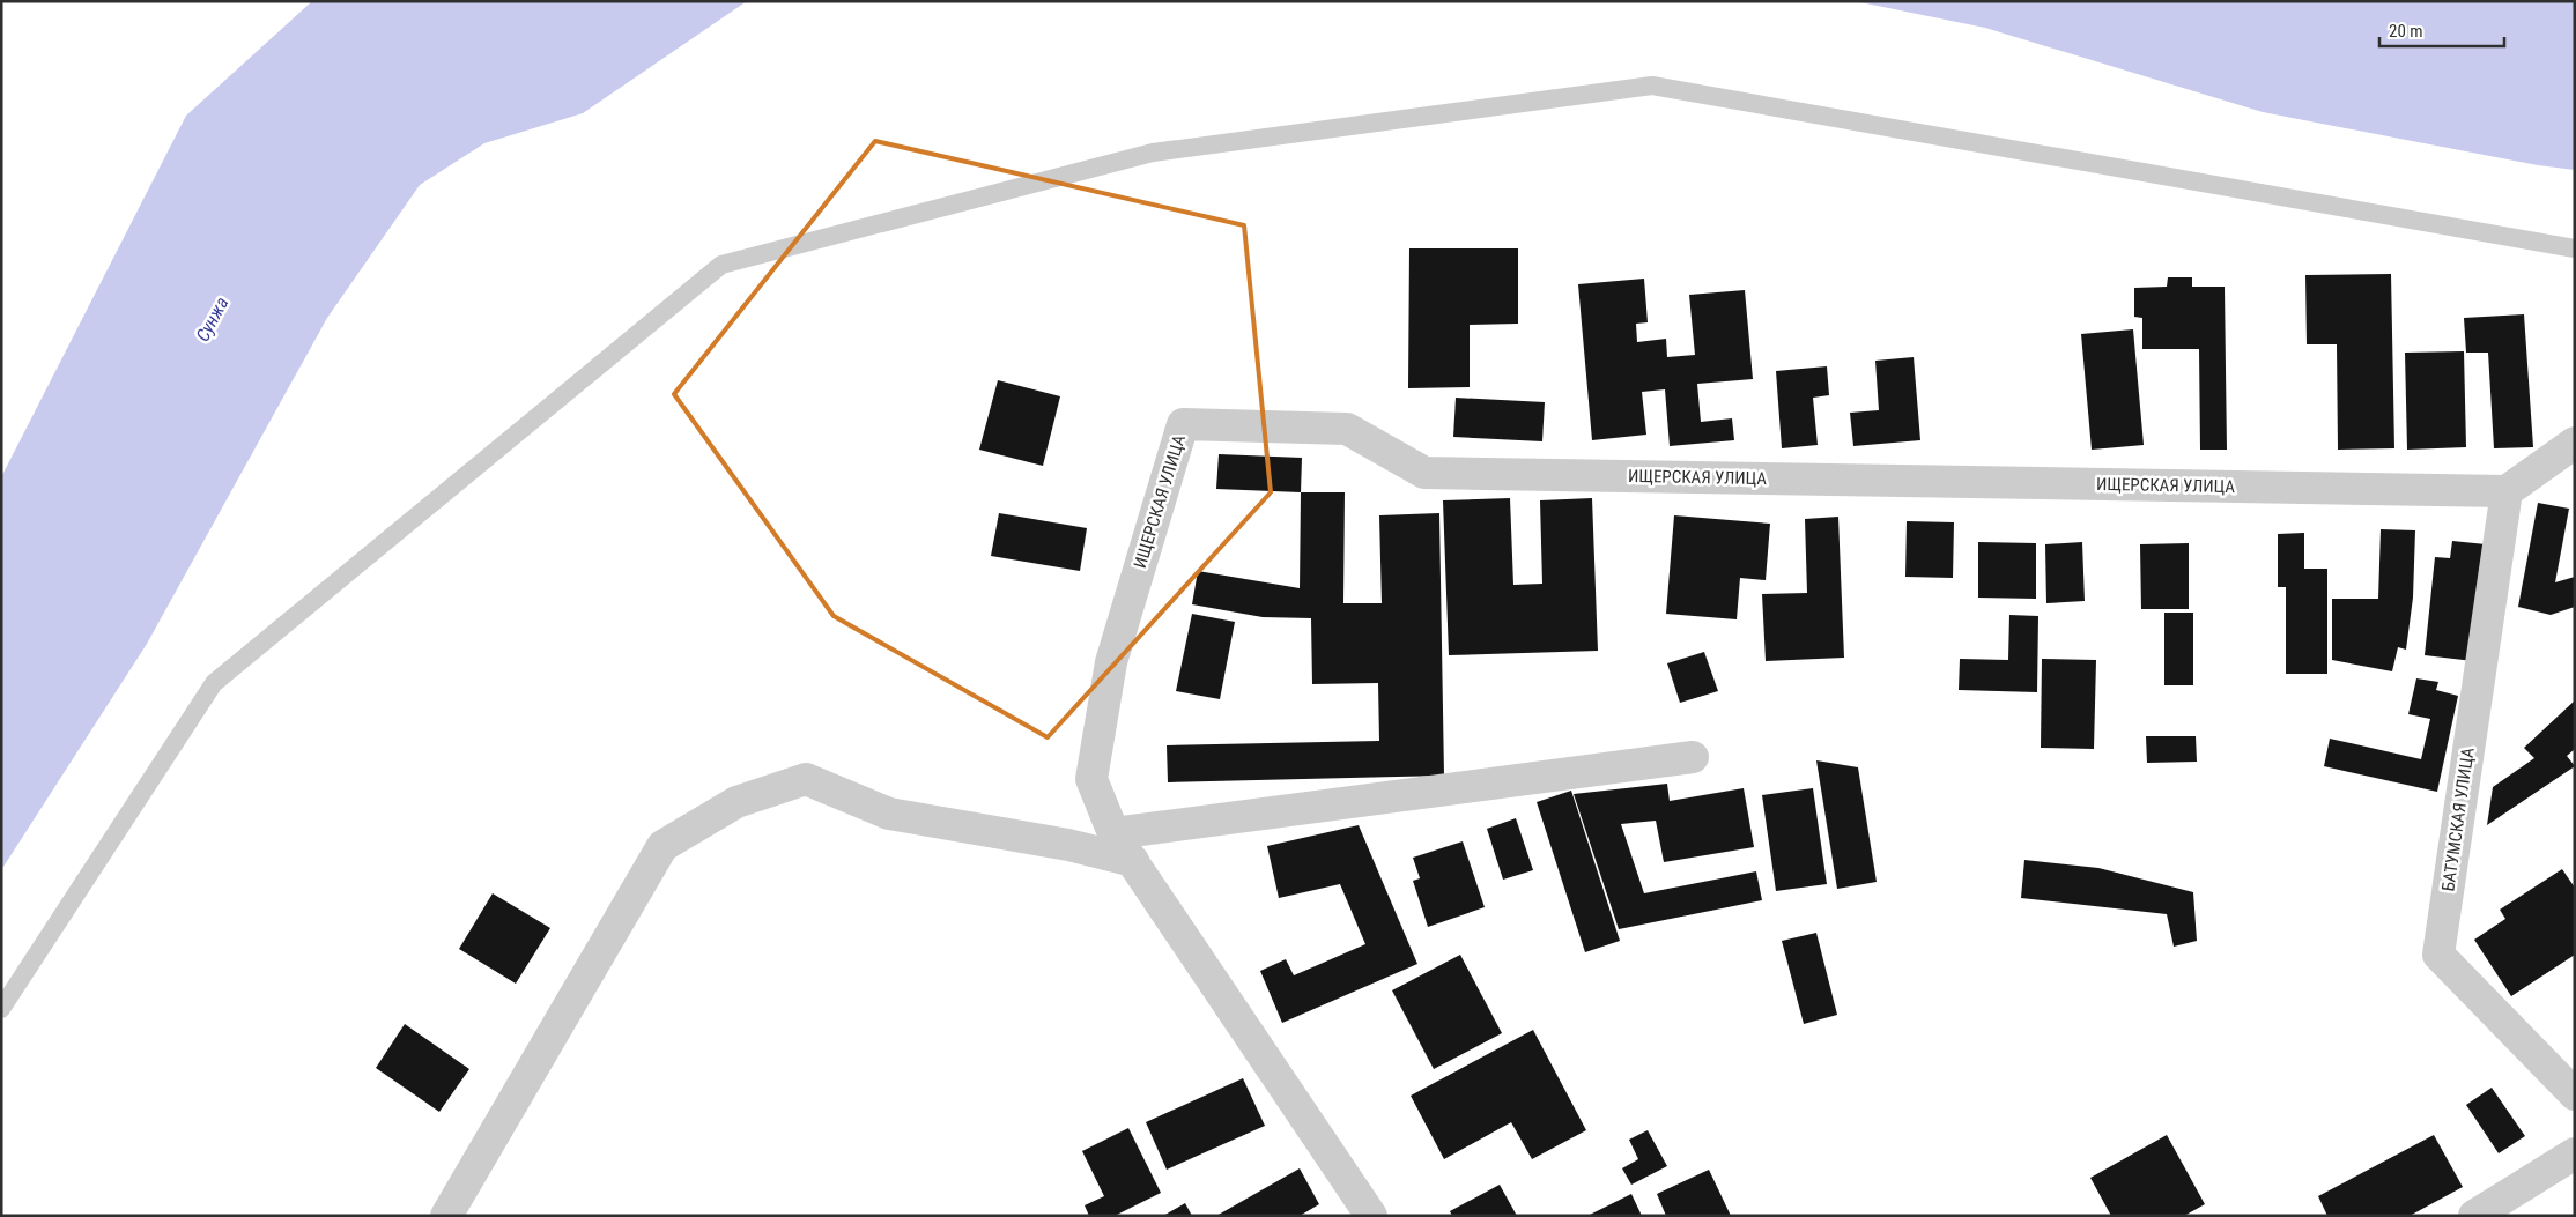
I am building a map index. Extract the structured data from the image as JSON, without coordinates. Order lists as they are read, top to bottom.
{
  "streets": {
    "street": ["ИЩЕРСКАЯ УЛИЦА", "БАТУМСКАЯ УЛИЦА"]
  },
  "crossings": [
    ["ИЩЕРСКАЯ УЛИЦА", "БАТУМСКАЯ УЛИЦА"]
  ],
  "water": ["Сунжа"],
  "scale_bar": "20 m"
}
